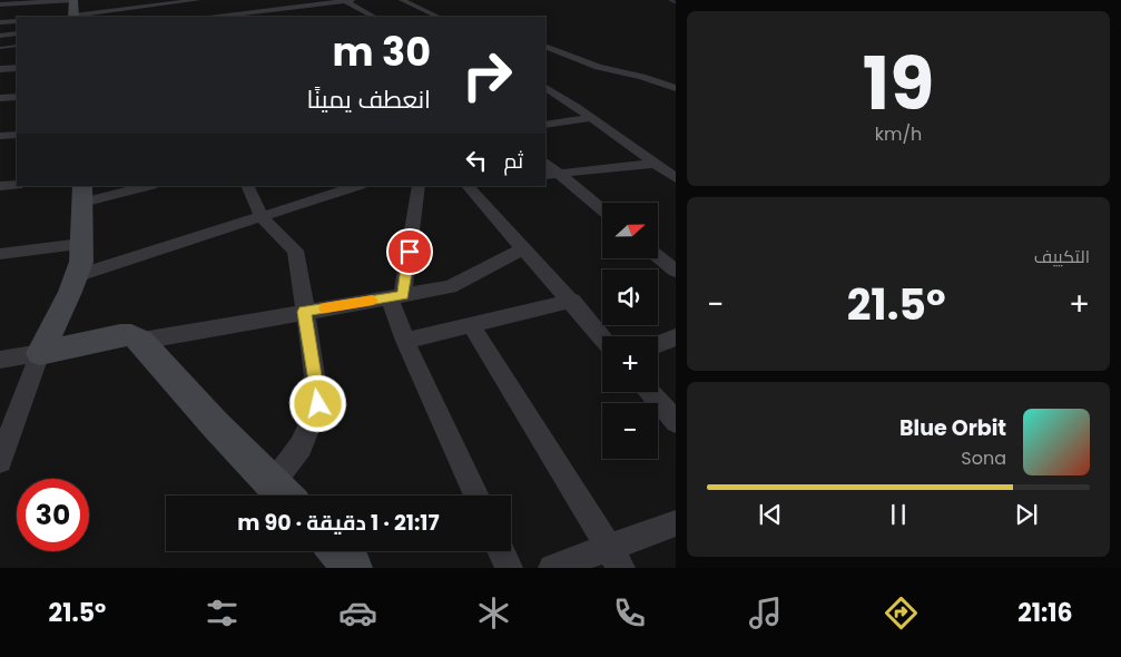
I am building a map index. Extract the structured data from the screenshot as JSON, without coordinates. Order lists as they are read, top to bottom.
{
  "north": "right",
  "page": {
    "tile": [
      ["19", "km/h"],
      "التكييف"
    ],
    "turn": ["30 m", "انعطف يمينًا"],
    "then": "ثم",
    "map_buttons": ["+", "−"],
    "heat": ["−", "21.5°", "+"],
    "song": ["Blue Orbit", "Sona"],
    "limit": "30",
    "trip": "21:17 · 1 دقيقة · 90 m",
    "tabs": ["21:16", "21.5°"]
  }
}
